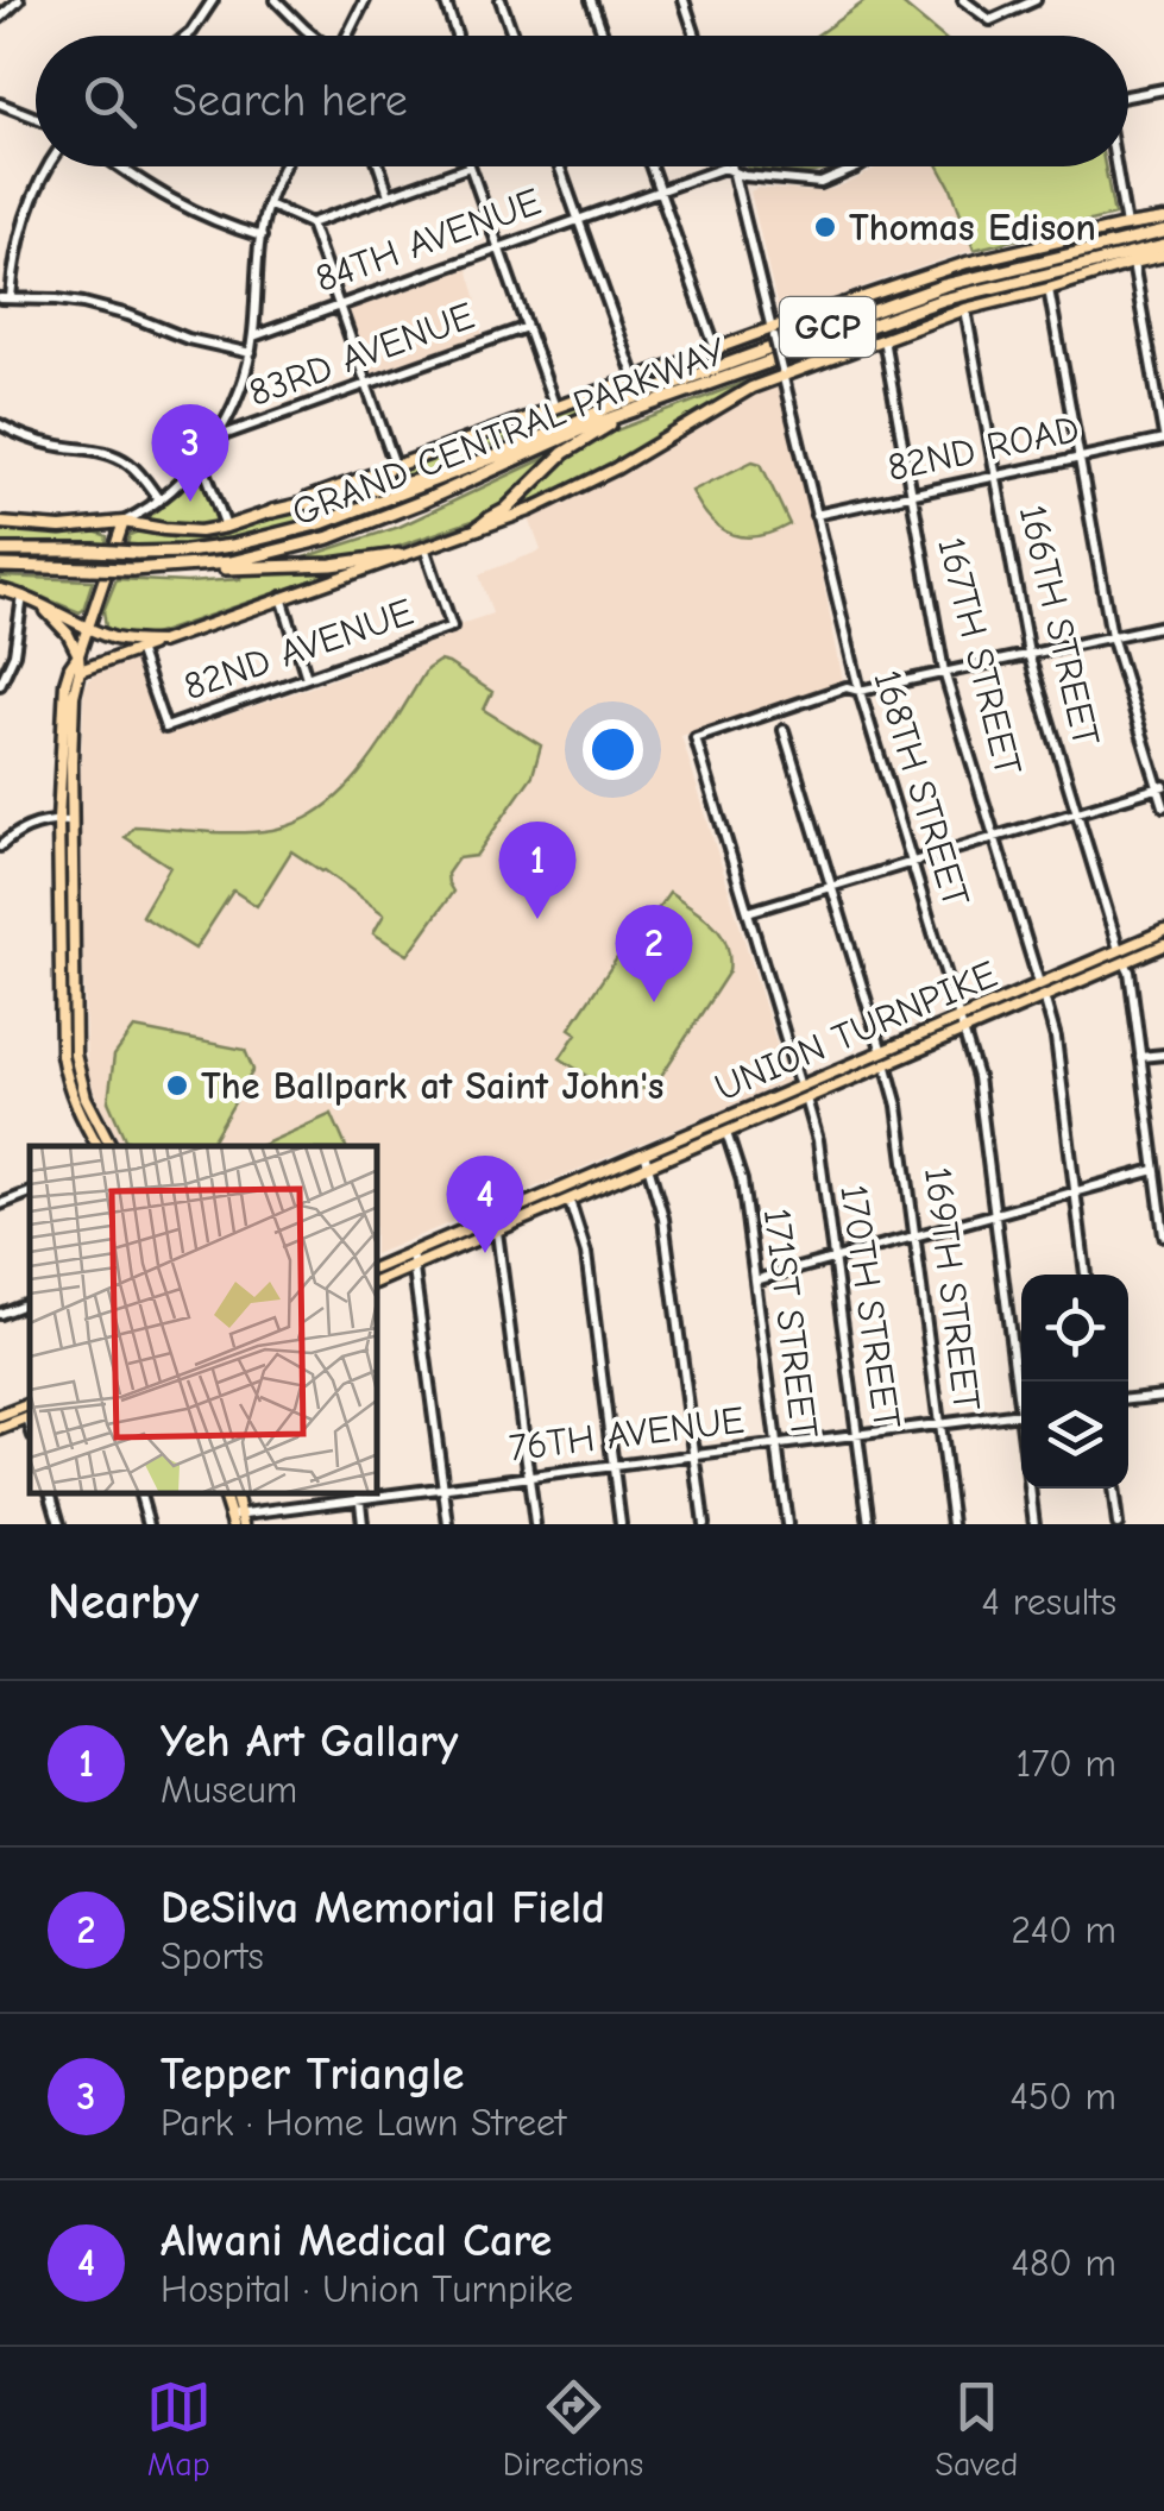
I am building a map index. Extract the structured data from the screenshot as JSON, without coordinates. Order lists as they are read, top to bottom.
{
  "streets": {
    "highway": ["GCP", "GRAND CENTRAL PARKWAY"],
    "main road": ["UNION TURNPIKE"],
    "street": [
      "84TH AVENUE",
      "83RD AVENUE",
      "82ND ROAD",
      "166TH STREET",
      "82ND AVENUE",
      "167TH STREET",
      "168TH STREET",
      "169TH STREET",
      "170TH STREET",
      "171ST STREET",
      "76TH AVENUE"
    ]
  },
  "crossings": [
    ["84TH AVENUE", "168TH STREET"],
    ["GRAND CENTRAL PARKWAY", "166TH STREET"],
    ["GRAND CENTRAL PARKWAY", "82ND AVENUE"],
    ["GRAND CENTRAL PARKWAY", "167TH STREET"],
    ["GRAND CENTRAL PARKWAY", "168TH STREET"],
    ["82ND ROAD", "166TH STREET"],
    ["82ND ROAD", "167TH STREET"],
    ["82ND ROAD", "168TH STREET"],
    ["166TH STREET", "UNION TURNPIKE"],
    ["167TH STREET", "UNION TURNPIKE"],
    ["168TH STREET", "UNION TURNPIKE"],
    ["UNION TURNPIKE", "169TH STREET"],
    ["UNION TURNPIKE", "170TH STREET"],
    ["UNION TURNPIKE", "171ST STREET"],
    ["169TH STREET", "76TH AVENUE"],
    ["170TH STREET", "76TH AVENUE"],
    ["171ST STREET", "76TH AVENUE"]
  ],
  "places": ["Thomas Edison", "The Ballpark at Saint John's"],
  "page": {
    "search": "Search here",
    "pins": [
      "3",
      "1",
      "2",
      "4"
    ],
    "heading": ["Nearby", "4 results"],
    "list": [
      {
        "mark": "1",
        "name": "Yeh Art Gallary",
        "note": "Museum",
        "value": "170 m"
      },
      {
        "mark": "2",
        "name": "DeSilva Memorial Field",
        "note": "Sports",
        "value": "240 m"
      },
      {
        "mark": "3",
        "name": "Tepper Triangle",
        "note": "Park · Home Lawn Street",
        "value": "450 m"
      },
      {
        "mark": "4",
        "name": "Alwani Medical Care",
        "note": "Hospital · Union Turnpike",
        "value": "480 m"
      }
    ],
    "nav": ["Map", "Directions", "Saved"]
  }
}
